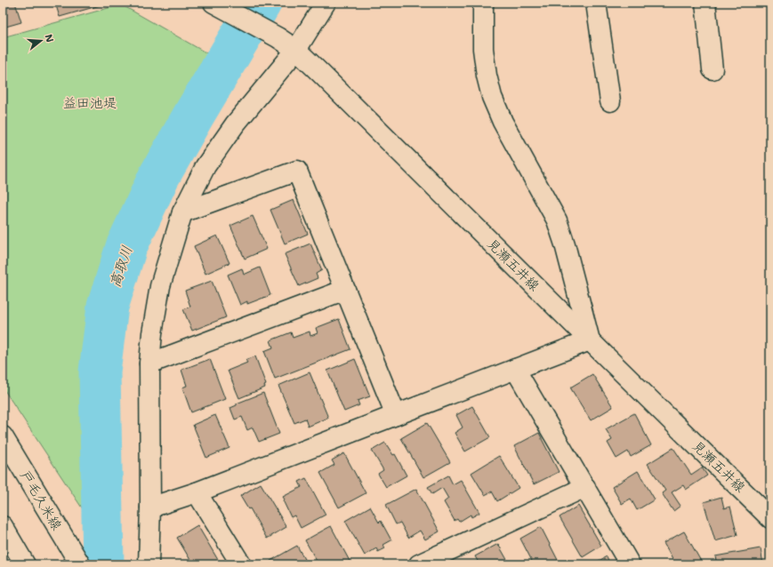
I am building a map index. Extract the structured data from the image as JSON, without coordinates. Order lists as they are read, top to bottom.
{
  "streets": {
    "street": ["見瀬五井線", "戸毛久米線"]
  },
  "water": ["高取川"],
  "parks": ["益田池堤"],
  "north": "right"
}
